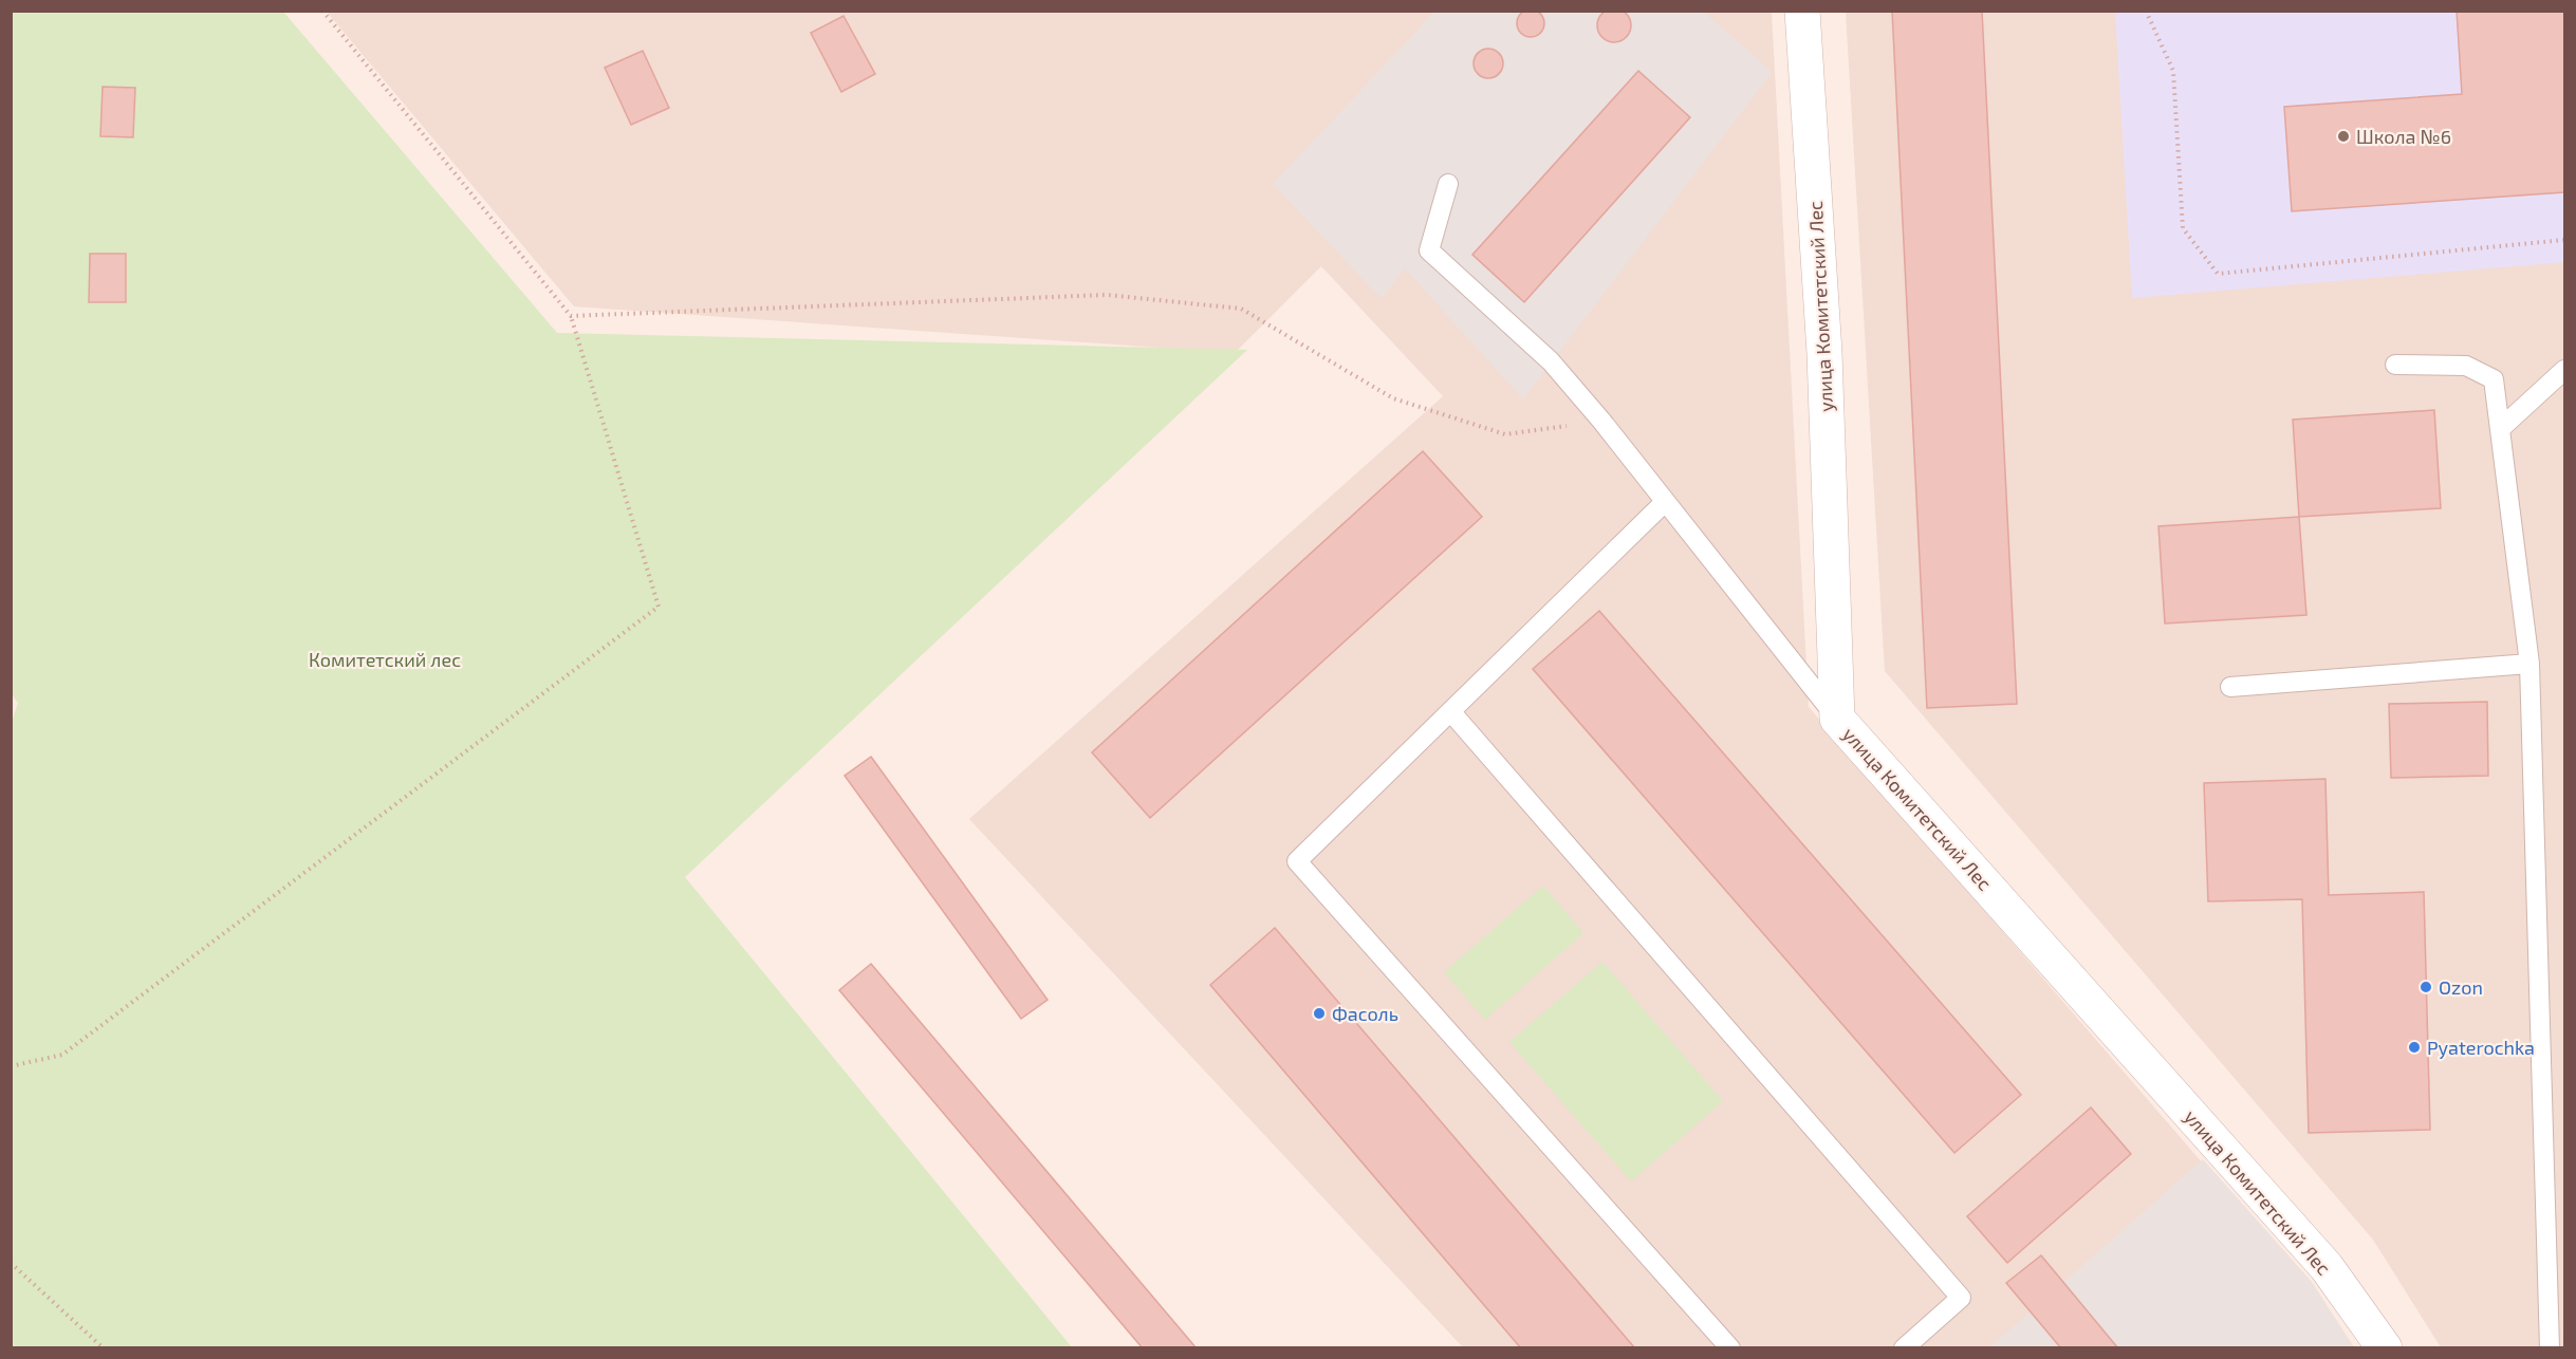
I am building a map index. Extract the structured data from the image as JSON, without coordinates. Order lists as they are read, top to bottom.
{
  "streets": {
    "street": ["улица Комитетский Лес"]
  },
  "parks": ["Комитетский лес"],
  "places": [
    "Школа №6",
    "Ozon",
    "Фасоль",
    "Pyaterochka"
  ]
}
